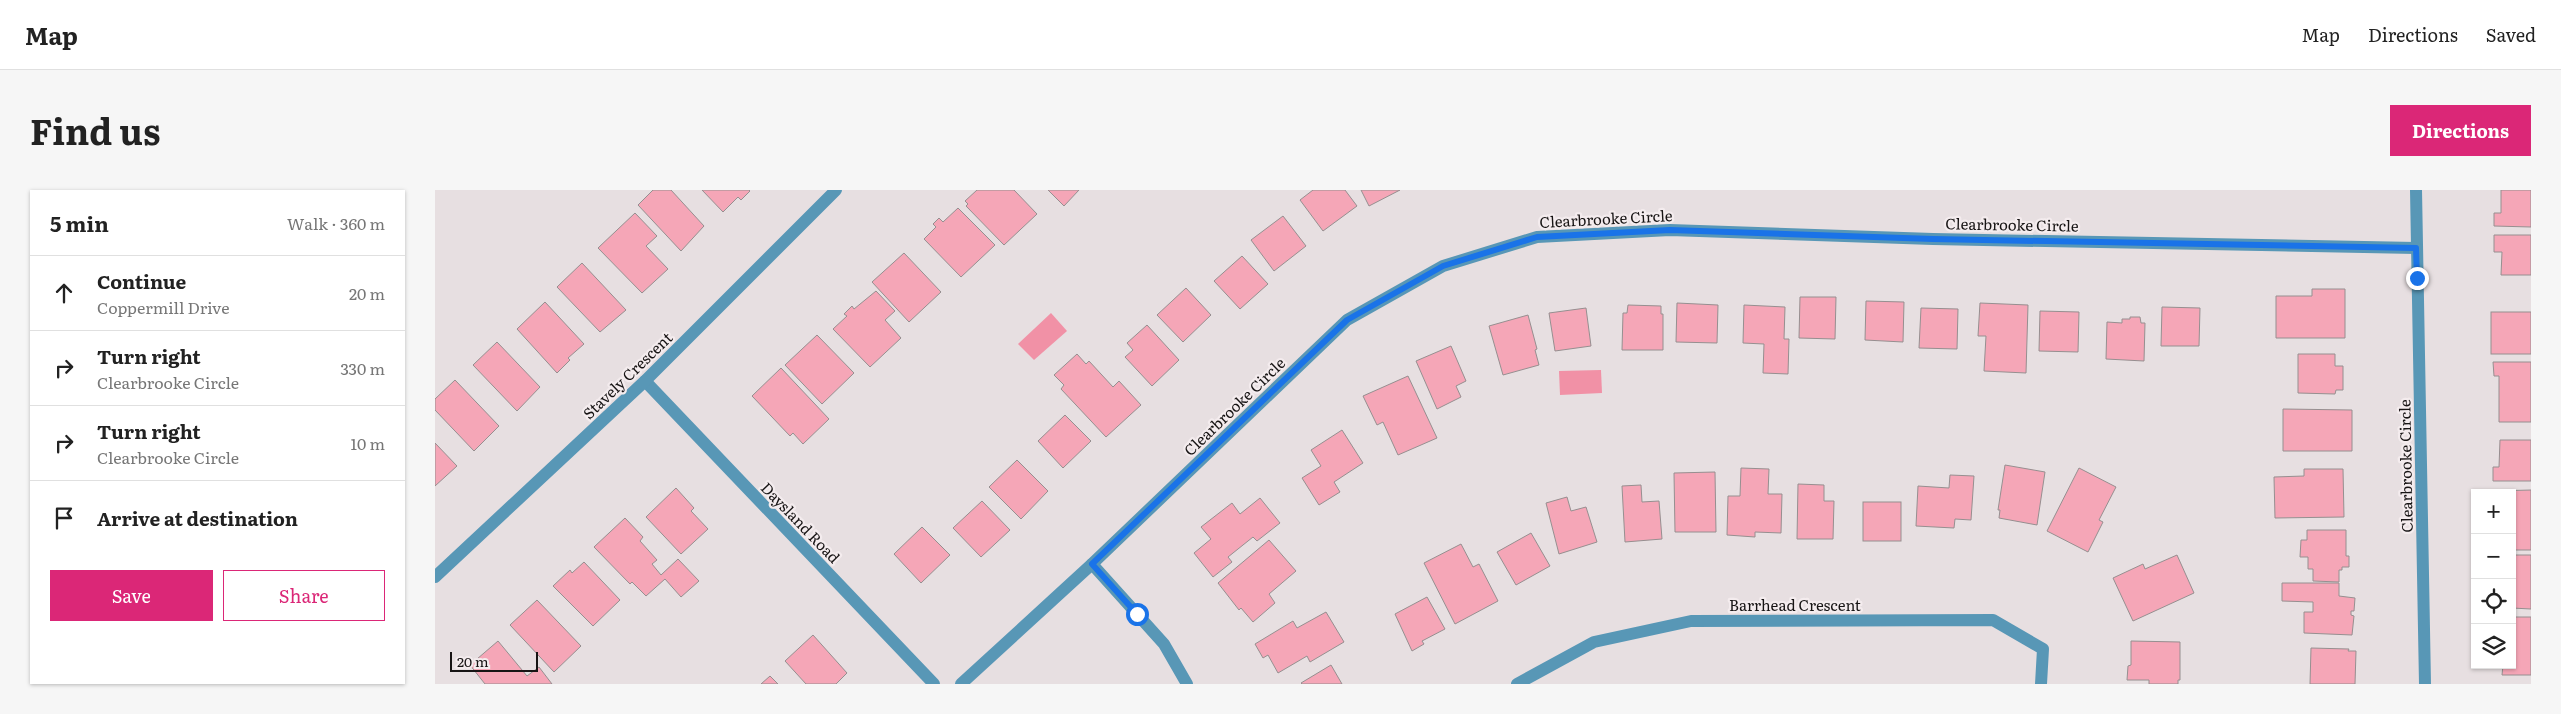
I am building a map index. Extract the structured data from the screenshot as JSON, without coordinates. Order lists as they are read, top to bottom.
{
  "streets": {
    "street": [
      "Clearbrooke Circle",
      "Stavely Crescent",
      "Daysland Road",
      "Barrhead Crescent"
    ]
  },
  "crossings": [
    ["Stavely Crescent", "Daysland Road"]
  ],
  "scale_bar": "20 m",
  "page": {
    "header": "Map",
    "nav": ["Map", "Directions", "Saved"],
    "title": "Find us",
    "buttons": [
      "Directions",
      ["Save", "Share"]
    ],
    "heading": ["5 min", "Walk · 360 m"],
    "list": [
      ["Continue", "Coppermill Drive", "20 m"],
      ["Turn right", "Clearbrooke Circle", "330 m"],
      ["Turn right", "Clearbrooke Circle", "10 m"],
      "Arrive at destination"
    ],
    "map_buttons": ["+", "−"],
    "scale": "20 m"
  }
}
